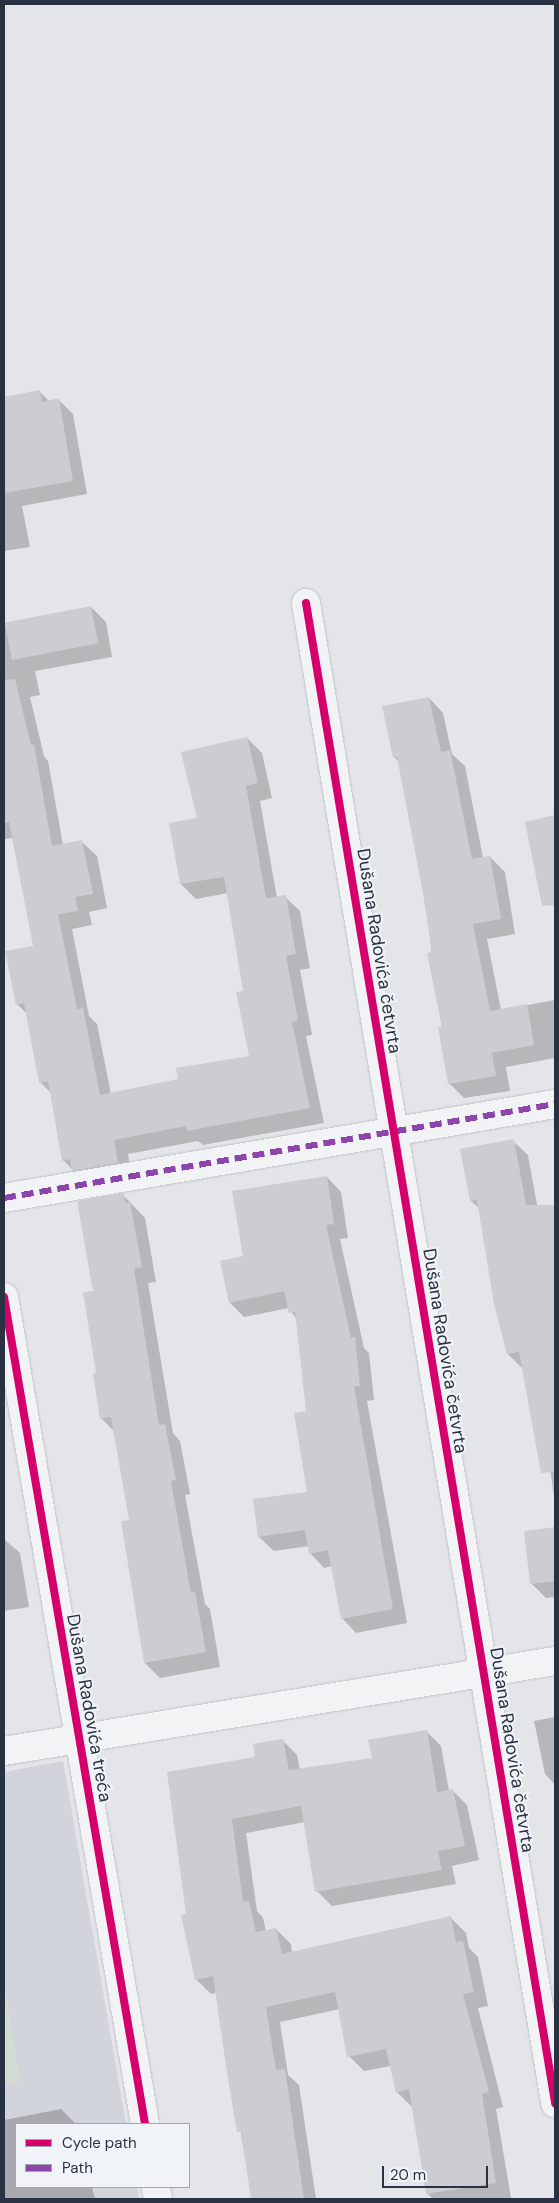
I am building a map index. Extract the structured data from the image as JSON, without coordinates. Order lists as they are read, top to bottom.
{
  "streets": {
    "street": ["Dušana Radovića četvrta", "Dušana Radovića treća"]
  },
  "legend": ["Cycle path", "Path"],
  "scale_bar": "20 m"
}
